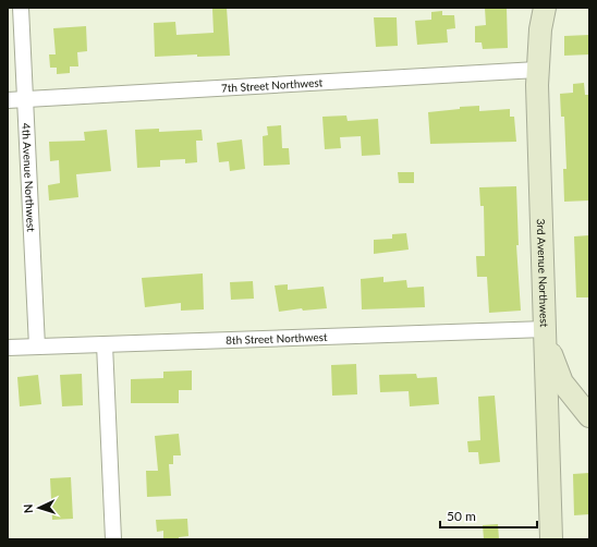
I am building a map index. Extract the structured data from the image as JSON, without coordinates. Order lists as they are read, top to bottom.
{
  "streets": {
    "main road": ["3rd Avenue Northwest"],
    "street": ["7th Street Northwest", "4th Avenue Northwest", "8th Street Northwest"]
  },
  "crossings": [
    ["7th Street Northwest", "4th Avenue Northwest"],
    ["7th Street Northwest", "3rd Avenue Northwest"],
    ["4th Avenue Northwest", "8th Street Northwest"],
    ["3rd Avenue Northwest", "8th Street Northwest"]
  ],
  "scale_bar": "50 m",
  "north": "left"
}
